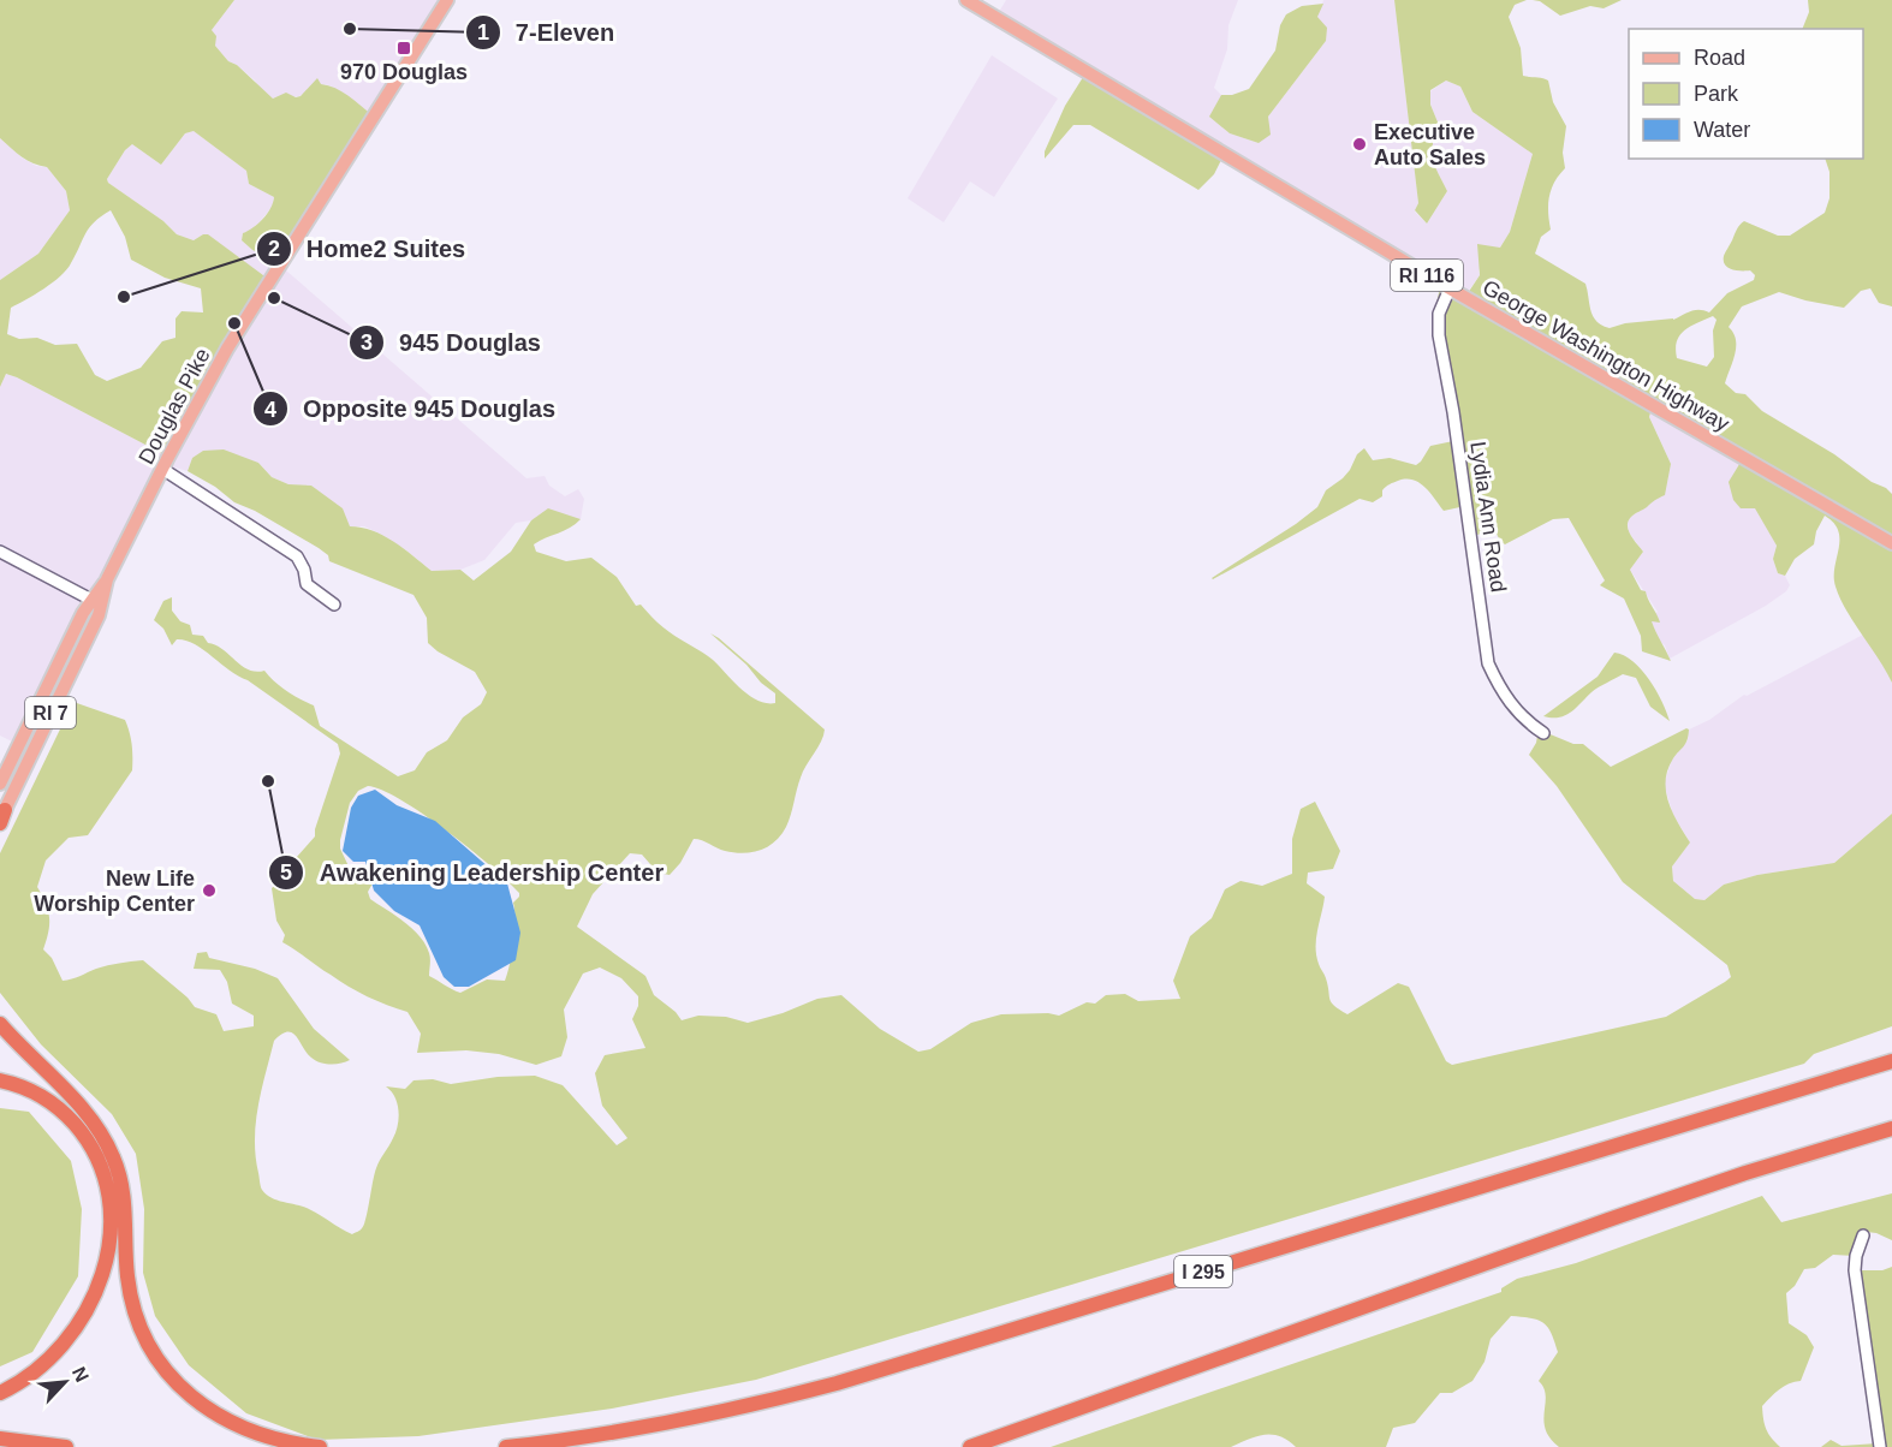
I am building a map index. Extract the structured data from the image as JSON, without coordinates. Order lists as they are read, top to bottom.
{
  "streets": {
    "highway": ["I 295"],
    "main road": [
      "RI 116",
      "George Washington Highway",
      "Douglas Pike",
      "RI 7"
    ],
    "street": ["Lydia Ann Road"]
  },
  "crossings": [
    ["George Washington Highway", "Lydia Ann Road"]
  ],
  "places": {
    "other": [
      "7-Eleven",
      "Executive Auto Sales",
      "Home2 Suites",
      "945 Douglas",
      "Opposite 945 Douglas",
      "Awakening Leadership Center",
      "New Life Worship Center"
    ],
    "transit": ["970 Douglas"]
  },
  "legend": ["Road", "Park", "Water"],
  "north": "top right"
}
